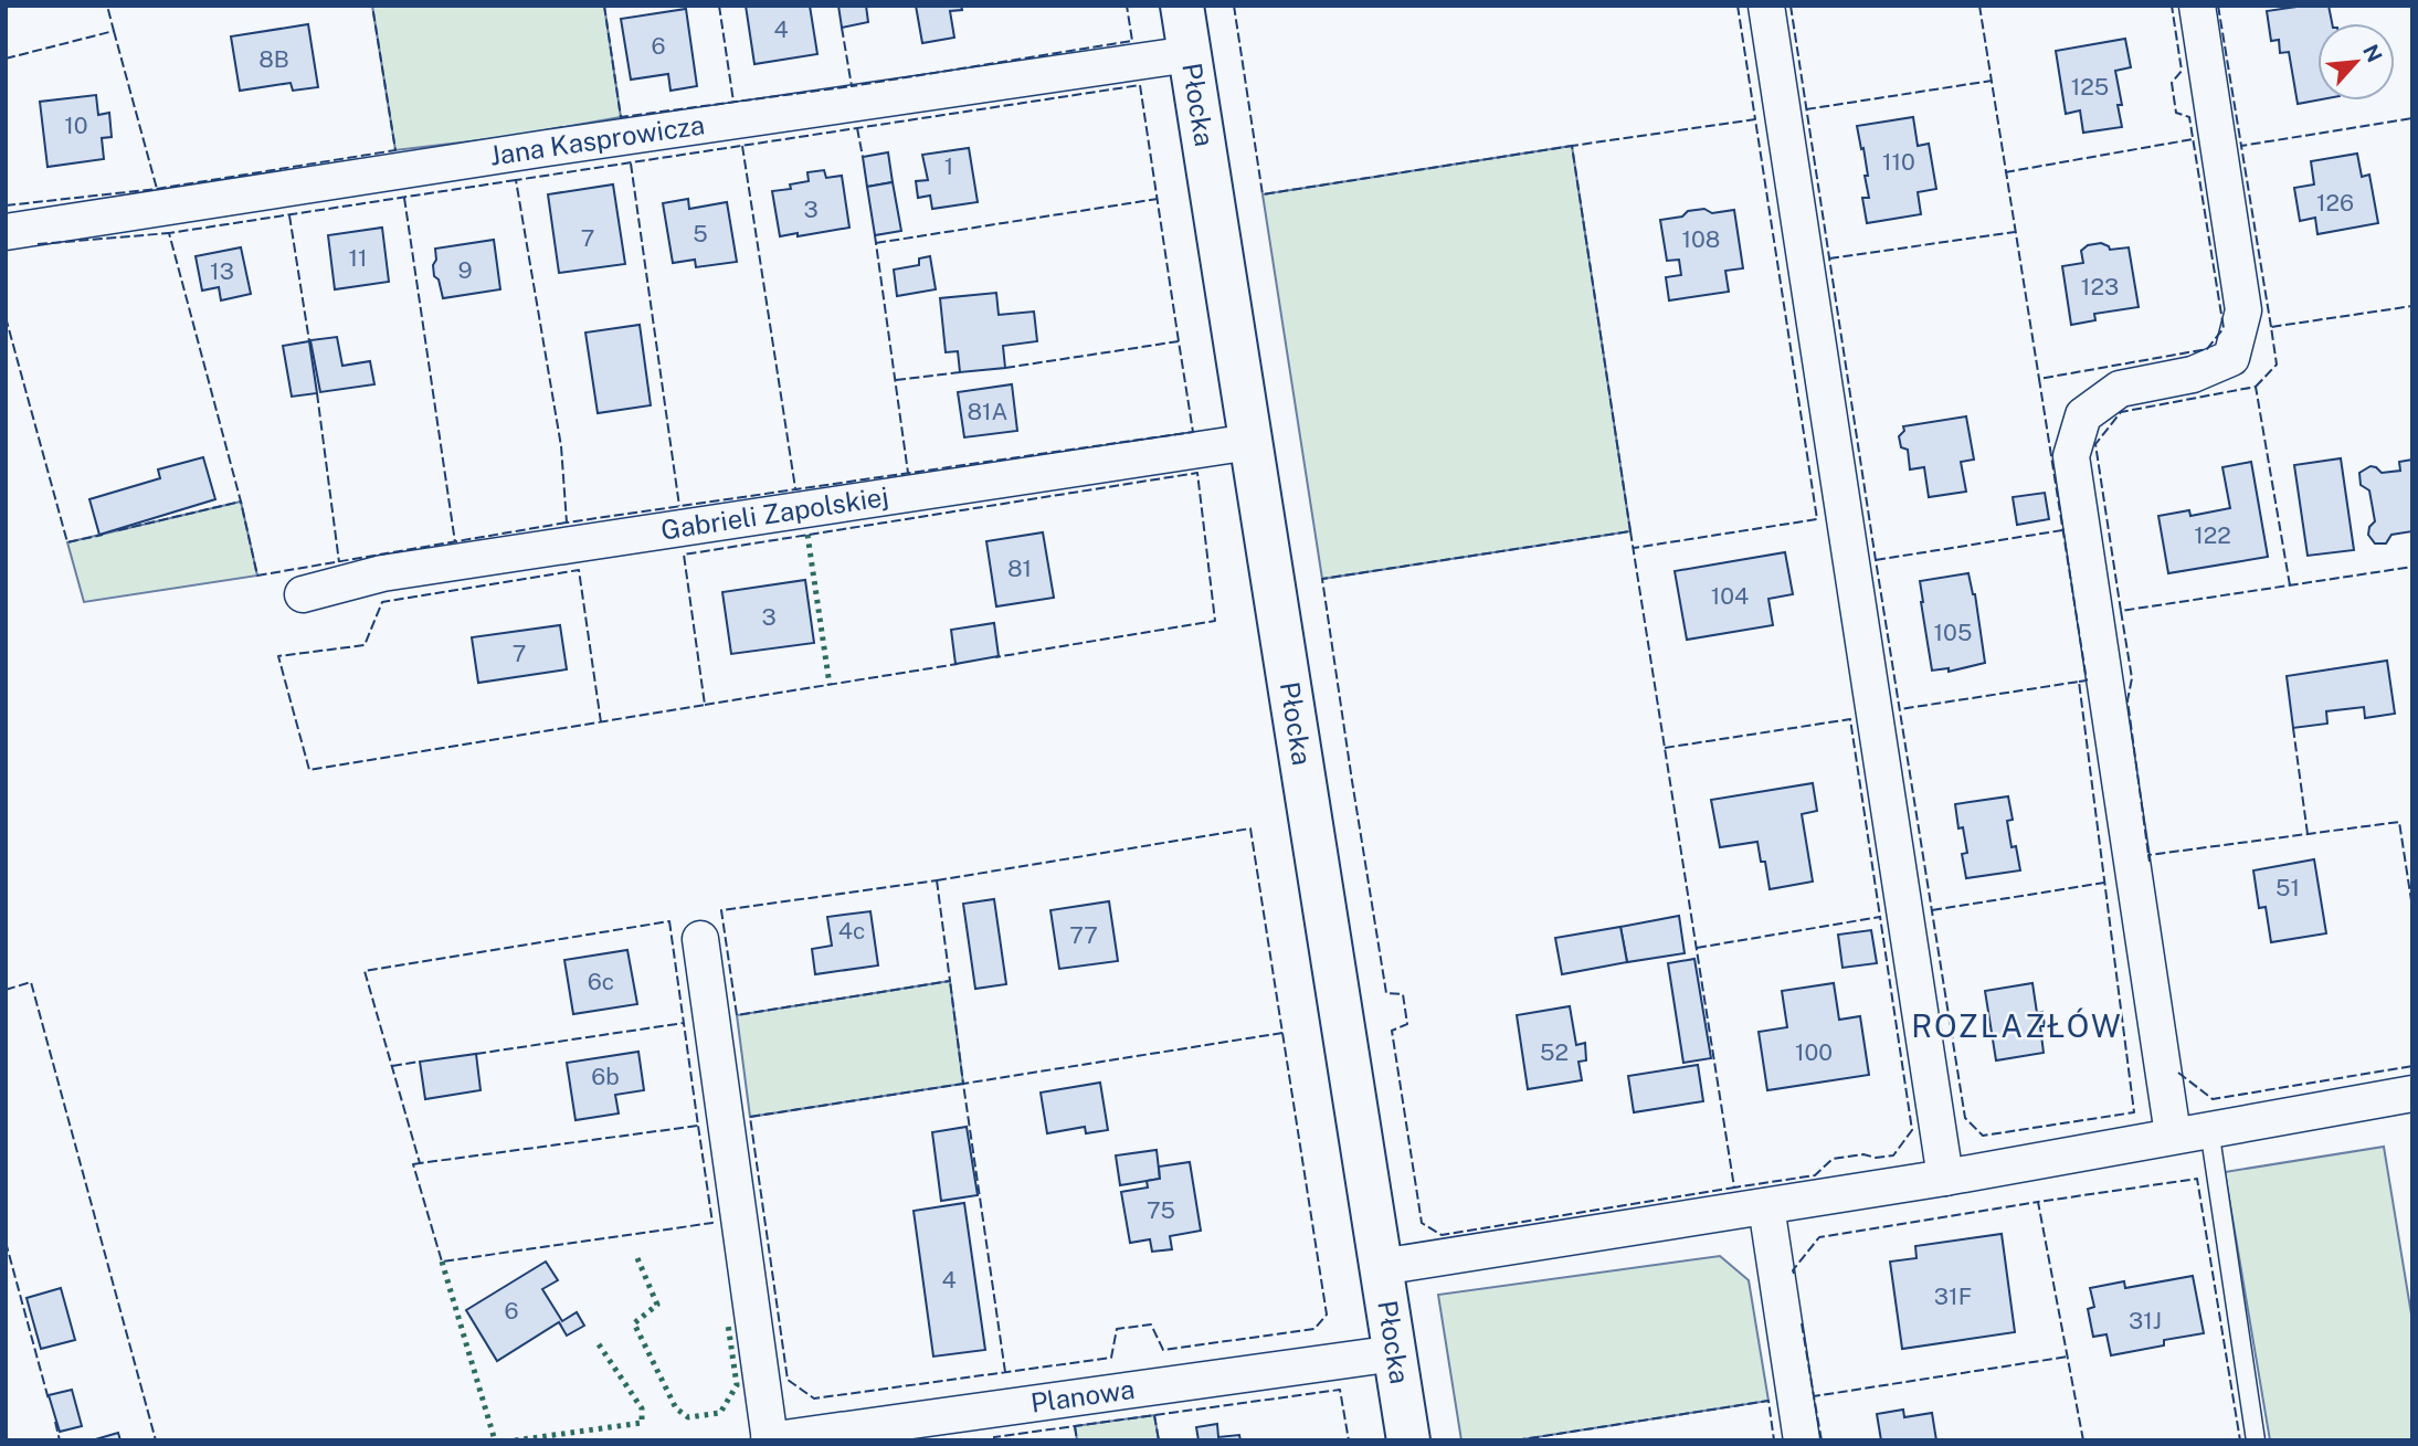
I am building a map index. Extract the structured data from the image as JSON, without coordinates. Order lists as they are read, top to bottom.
{
  "streets": {
    "street": [
      "Płocka",
      "Jana Kasprowicza",
      "Gabrieli Zapolskiej",
      "Planowa"
    ]
  },
  "crossings": [
    ["Płocka", "Jana Kasprowicza"],
    ["Płocka", "Gabrieli Zapolskiej"],
    ["Płocka", "Planowa"]
  ],
  "districts": ["ROZLAZŁÓW"],
  "house_numbers": [
    "4",
    "6",
    "8B",
    "125",
    "10",
    "110",
    "1",
    "126",
    "3",
    "5",
    "7",
    "108",
    "11",
    "9",
    "13",
    "123",
    "81A",
    "122",
    "81",
    "104",
    "3",
    "105",
    "7",
    "51",
    "4c",
    "77",
    "6c",
    "52",
    "100",
    "6b",
    "75",
    "4",
    "31F",
    "6",
    "31J"
  ],
  "north": "top right"
}
